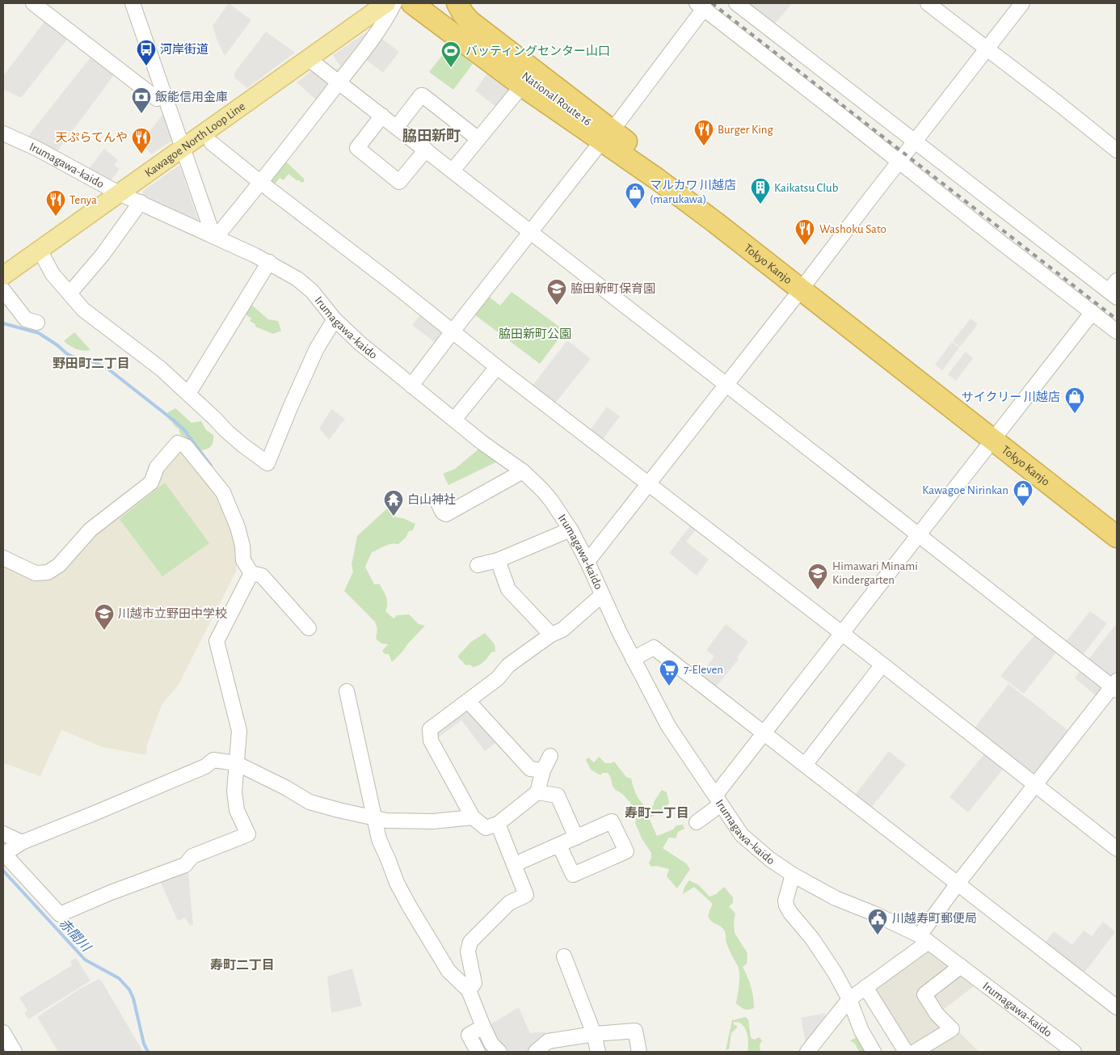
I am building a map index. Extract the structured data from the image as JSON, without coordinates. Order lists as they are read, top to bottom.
{
  "streets": {
    "highway": ["National Route 16", "Tokyo Kanjo"],
    "main road": ["Kawagoe North Loop Line"],
    "street": ["Irumagawa-kaido"]
  },
  "crossings": [
    ["National Route 16", "Tokyo Kanjo"],
    ["Kawagoe North Loop Line", "Irumagawa-kaido"]
  ],
  "districts": [
    "脇田新町",
    "野田町二丁目",
    "寿町一丁目",
    "寿町二丁目"
  ],
  "water": ["赤間川"],
  "parks": ["脇田新町公園"],
  "places": {
    "bus stop": ["河岸街道"],
    "sports": ["バッティングセンター山口"],
    "bank": ["飯能信用金庫"],
    "restaurant": [
      "Burger King",
      "天ぷらてんや",
      "Tenya",
      "Washoku Sato"
    ],
    "building": ["Kaikatsu Club"],
    "shop": ["マルカワ 川越店 (marukawa)", "サイクリー 川越店", "Kawagoe Nirinkan"],
    "school or university": ["脇田新町保育園", "Himawari Minami Kindergarten", "川越市立野田中学校"],
    "temple": ["白山神社"],
    "supermarket": ["7-Eleven"],
    "public building": ["川越寿町郵便局"]
  }
}
